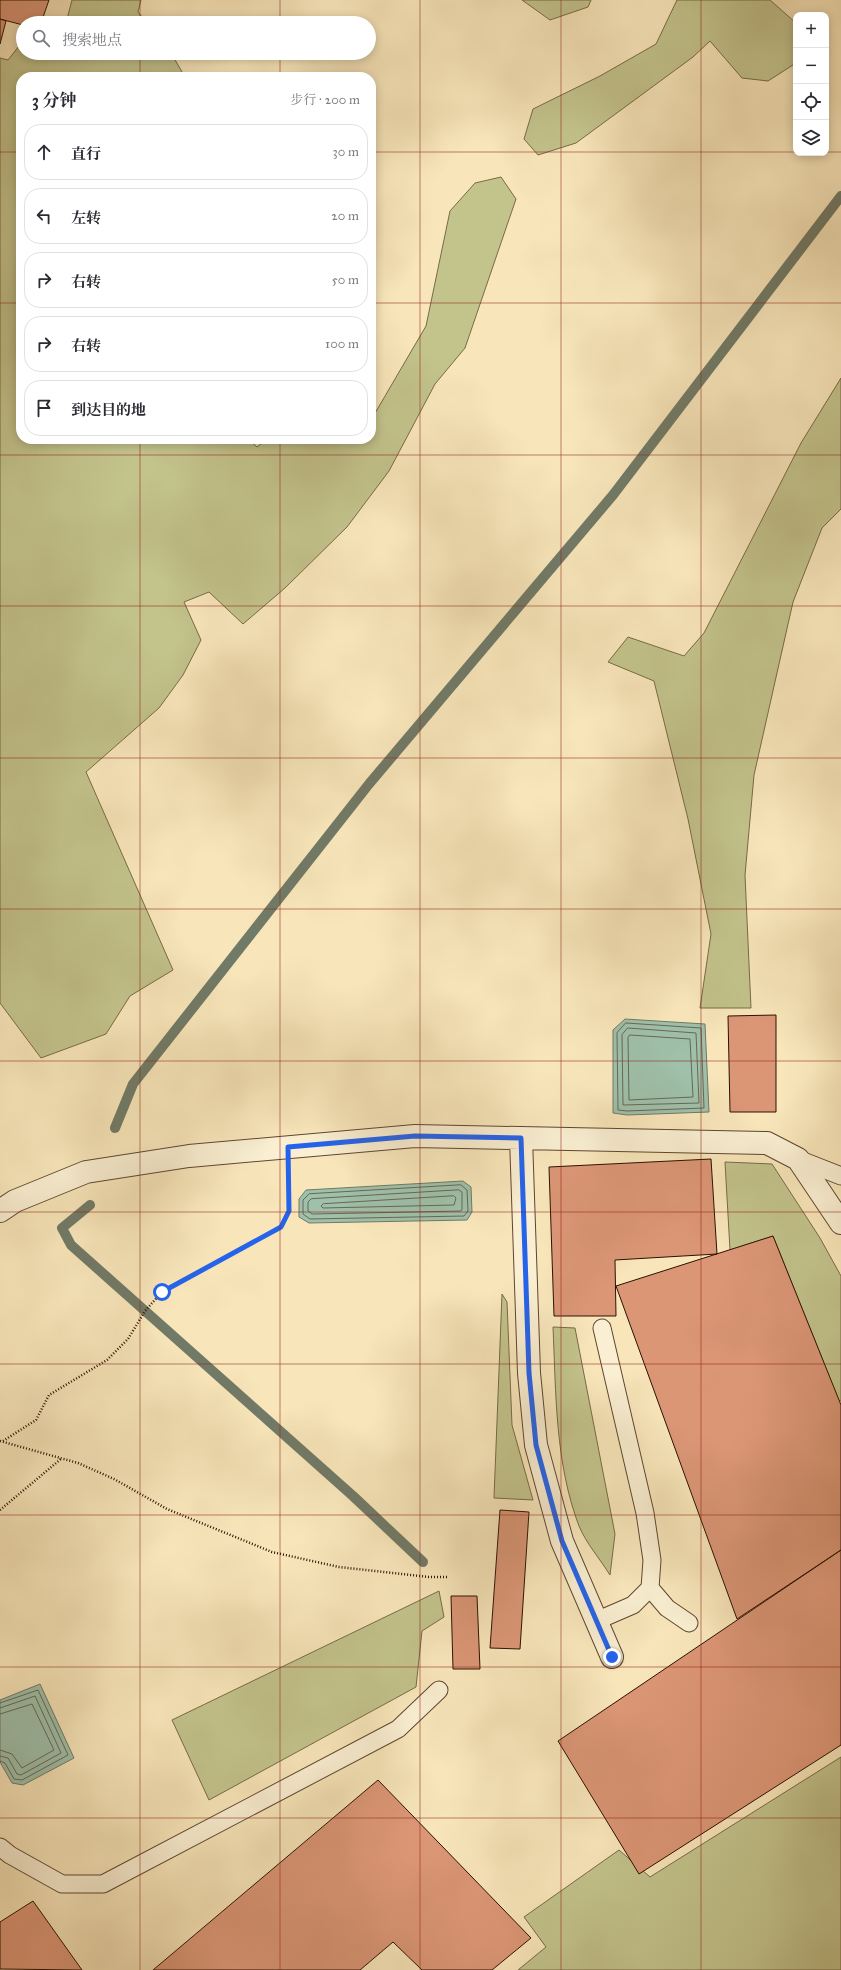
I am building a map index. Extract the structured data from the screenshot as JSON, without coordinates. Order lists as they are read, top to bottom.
{
  "page": {
    "map_buttons": ["+", "−"],
    "search": "搜索地点",
    "heading": ["3 分钟", "步行 · 200 m"],
    "list": [
      ["直行", "30 m"],
      ["左转", "20 m"],
      ["右转", "50 m"],
      ["右转", "100 m"],
      "到达目的地"
    ]
  }
}
